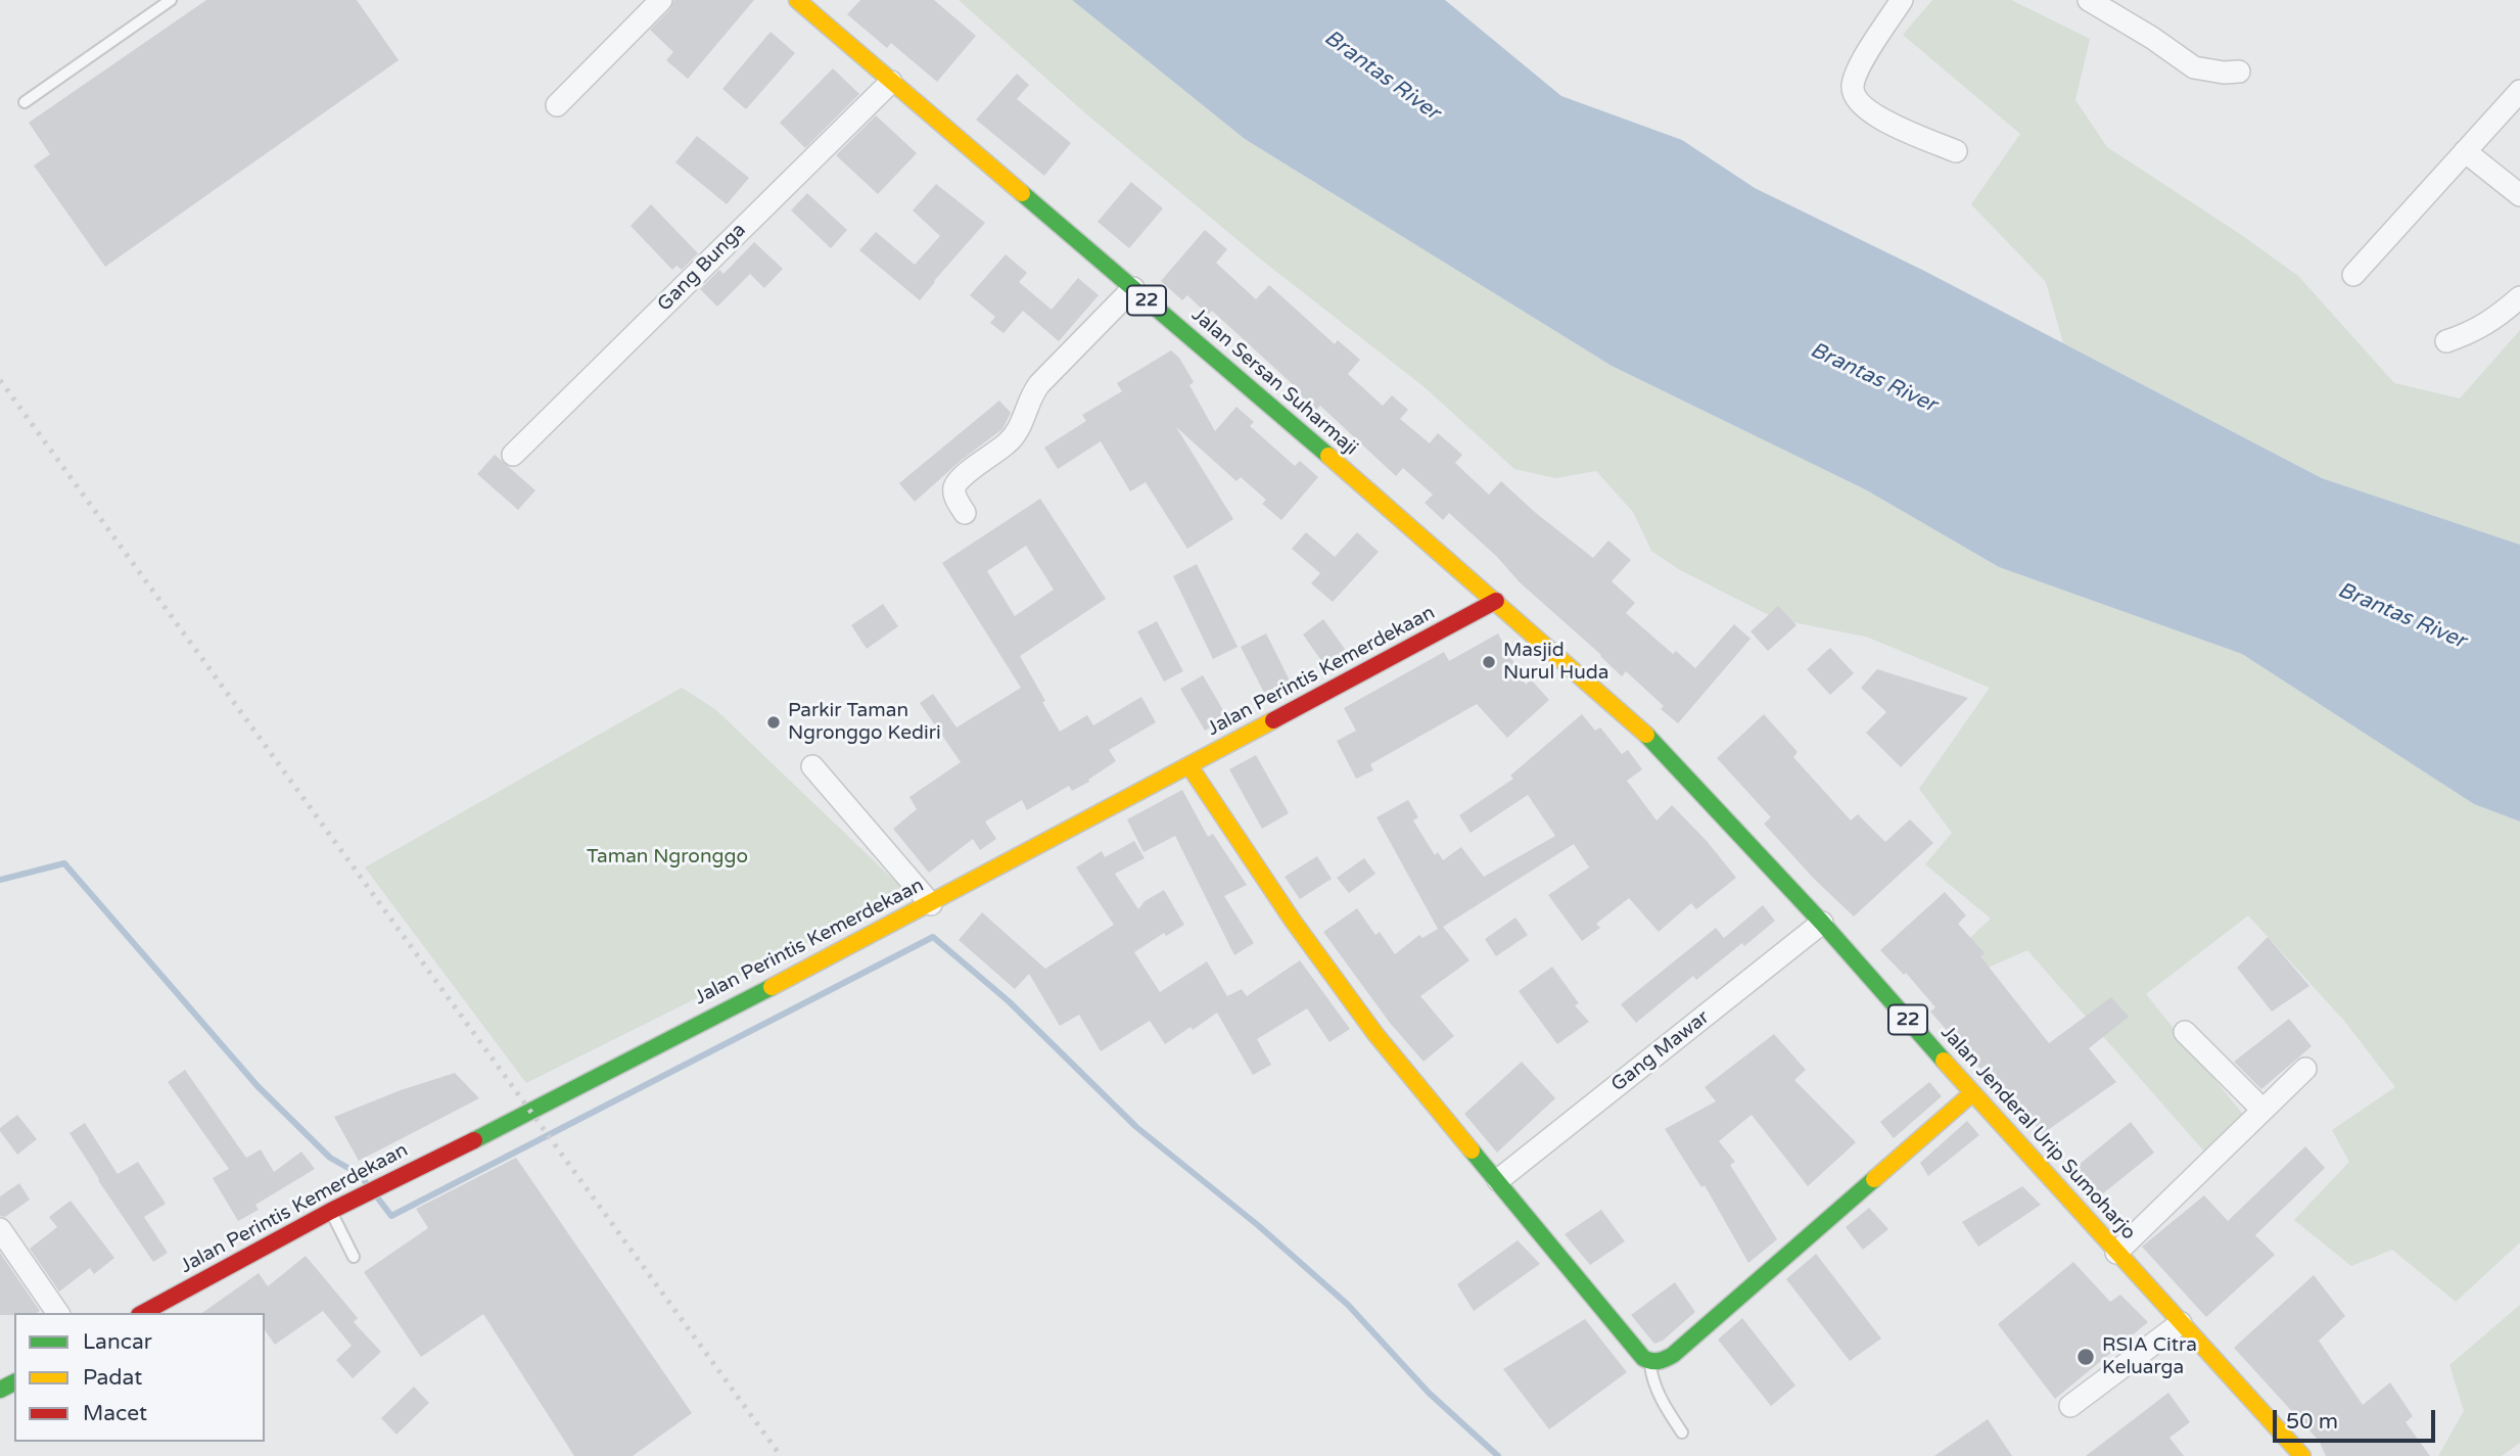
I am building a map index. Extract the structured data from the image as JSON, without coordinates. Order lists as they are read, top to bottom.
{
  "streets": {
    "main road": [
      "22",
      "Jalan Sersan Suharmaji",
      "Jalan Perintis Kemerdekaan",
      "Jalan Jenderal Urip Sumoharjo"
    ],
    "street": ["Gang Bunga", "Gang Mawar"]
  },
  "crossings": [
    ["Gang Bunga", "Jalan Sersan Suharmaji"],
    ["Jalan Sersan Suharmaji", "Jalan Perintis Kemerdekaan"],
    ["Jalan Sersan Suharmaji", "Jalan Jenderal Urip Sumoharjo"],
    ["Jalan Perintis Kemerdekaan", "Jalan Jenderal Urip Sumoharjo"],
    ["Gang Mawar", "Jalan Jenderal Urip Sumoharjo"]
  ],
  "water": ["Brantas River"],
  "parks": ["Taman Ngronggo"],
  "places": ["Masjid Nurul Huda", "Parkir Taman Ngronggo Kediri", "RSIA Citra Keluarga"],
  "legend": ["Lancar", "Padat", "Macet"],
  "scale_bar": "50 m"
}
